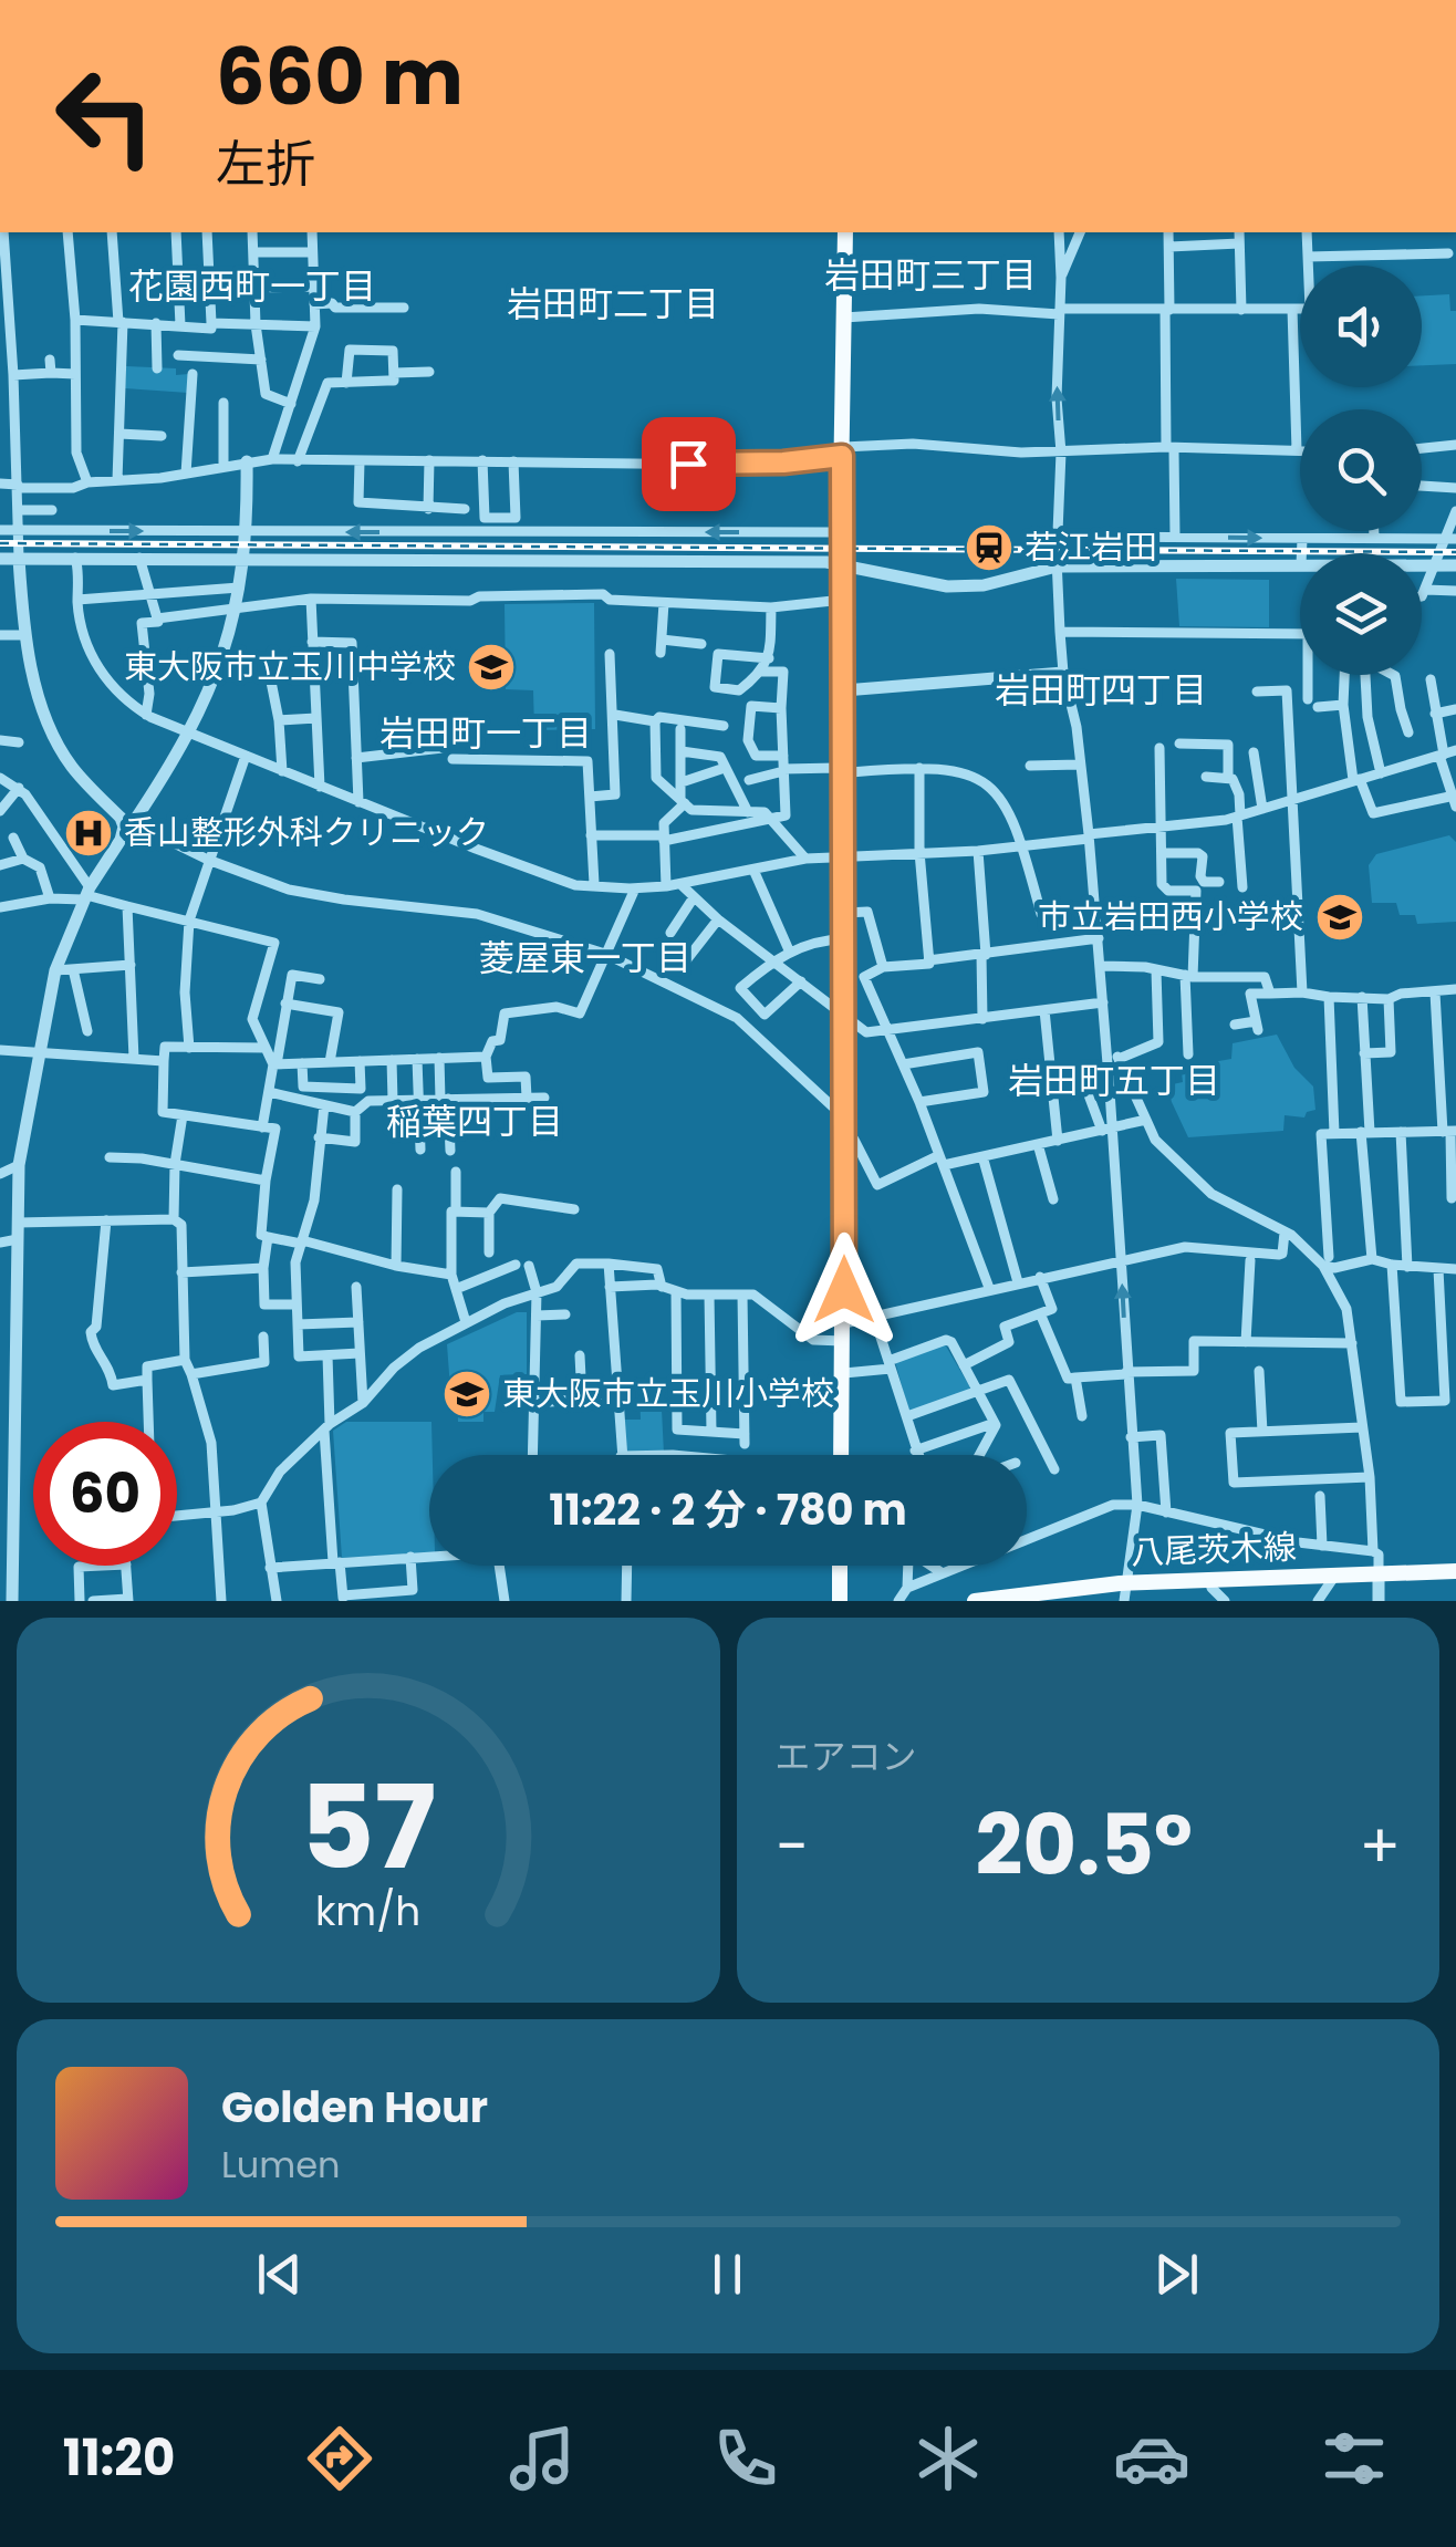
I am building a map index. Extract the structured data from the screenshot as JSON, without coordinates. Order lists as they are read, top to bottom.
{
  "streets": {
    "main road": ["八尾茨木線"]
  },
  "districts": [
    "岩田町三丁目",
    "花園西町一丁目",
    "岩田町二丁目",
    "岩田町四丁目",
    "岩田町一丁目",
    "菱屋東一丁目",
    "岩田町五丁目",
    "稲葉四丁目"
  ],
  "places": {
    "station": ["若江岩田"],
    "school or university": ["東大阪市立玉川中学校", "市立岩田西小学校", "東大阪市立玉川小学校"],
    "hospital": ["香山整形外科クリニック"]
  },
  "page": {
    "turn": ["660 m", "左折"],
    "limit": "60",
    "trip": "11:22 · 2 分 · 780 m",
    "tile": "エアコン",
    "heat": ["−", "20.5°", "+"],
    "song": ["Golden Hour", "Lumen"],
    "tabs": "11:20",
    "gauge": ["57", "km/h"]
  }
}
